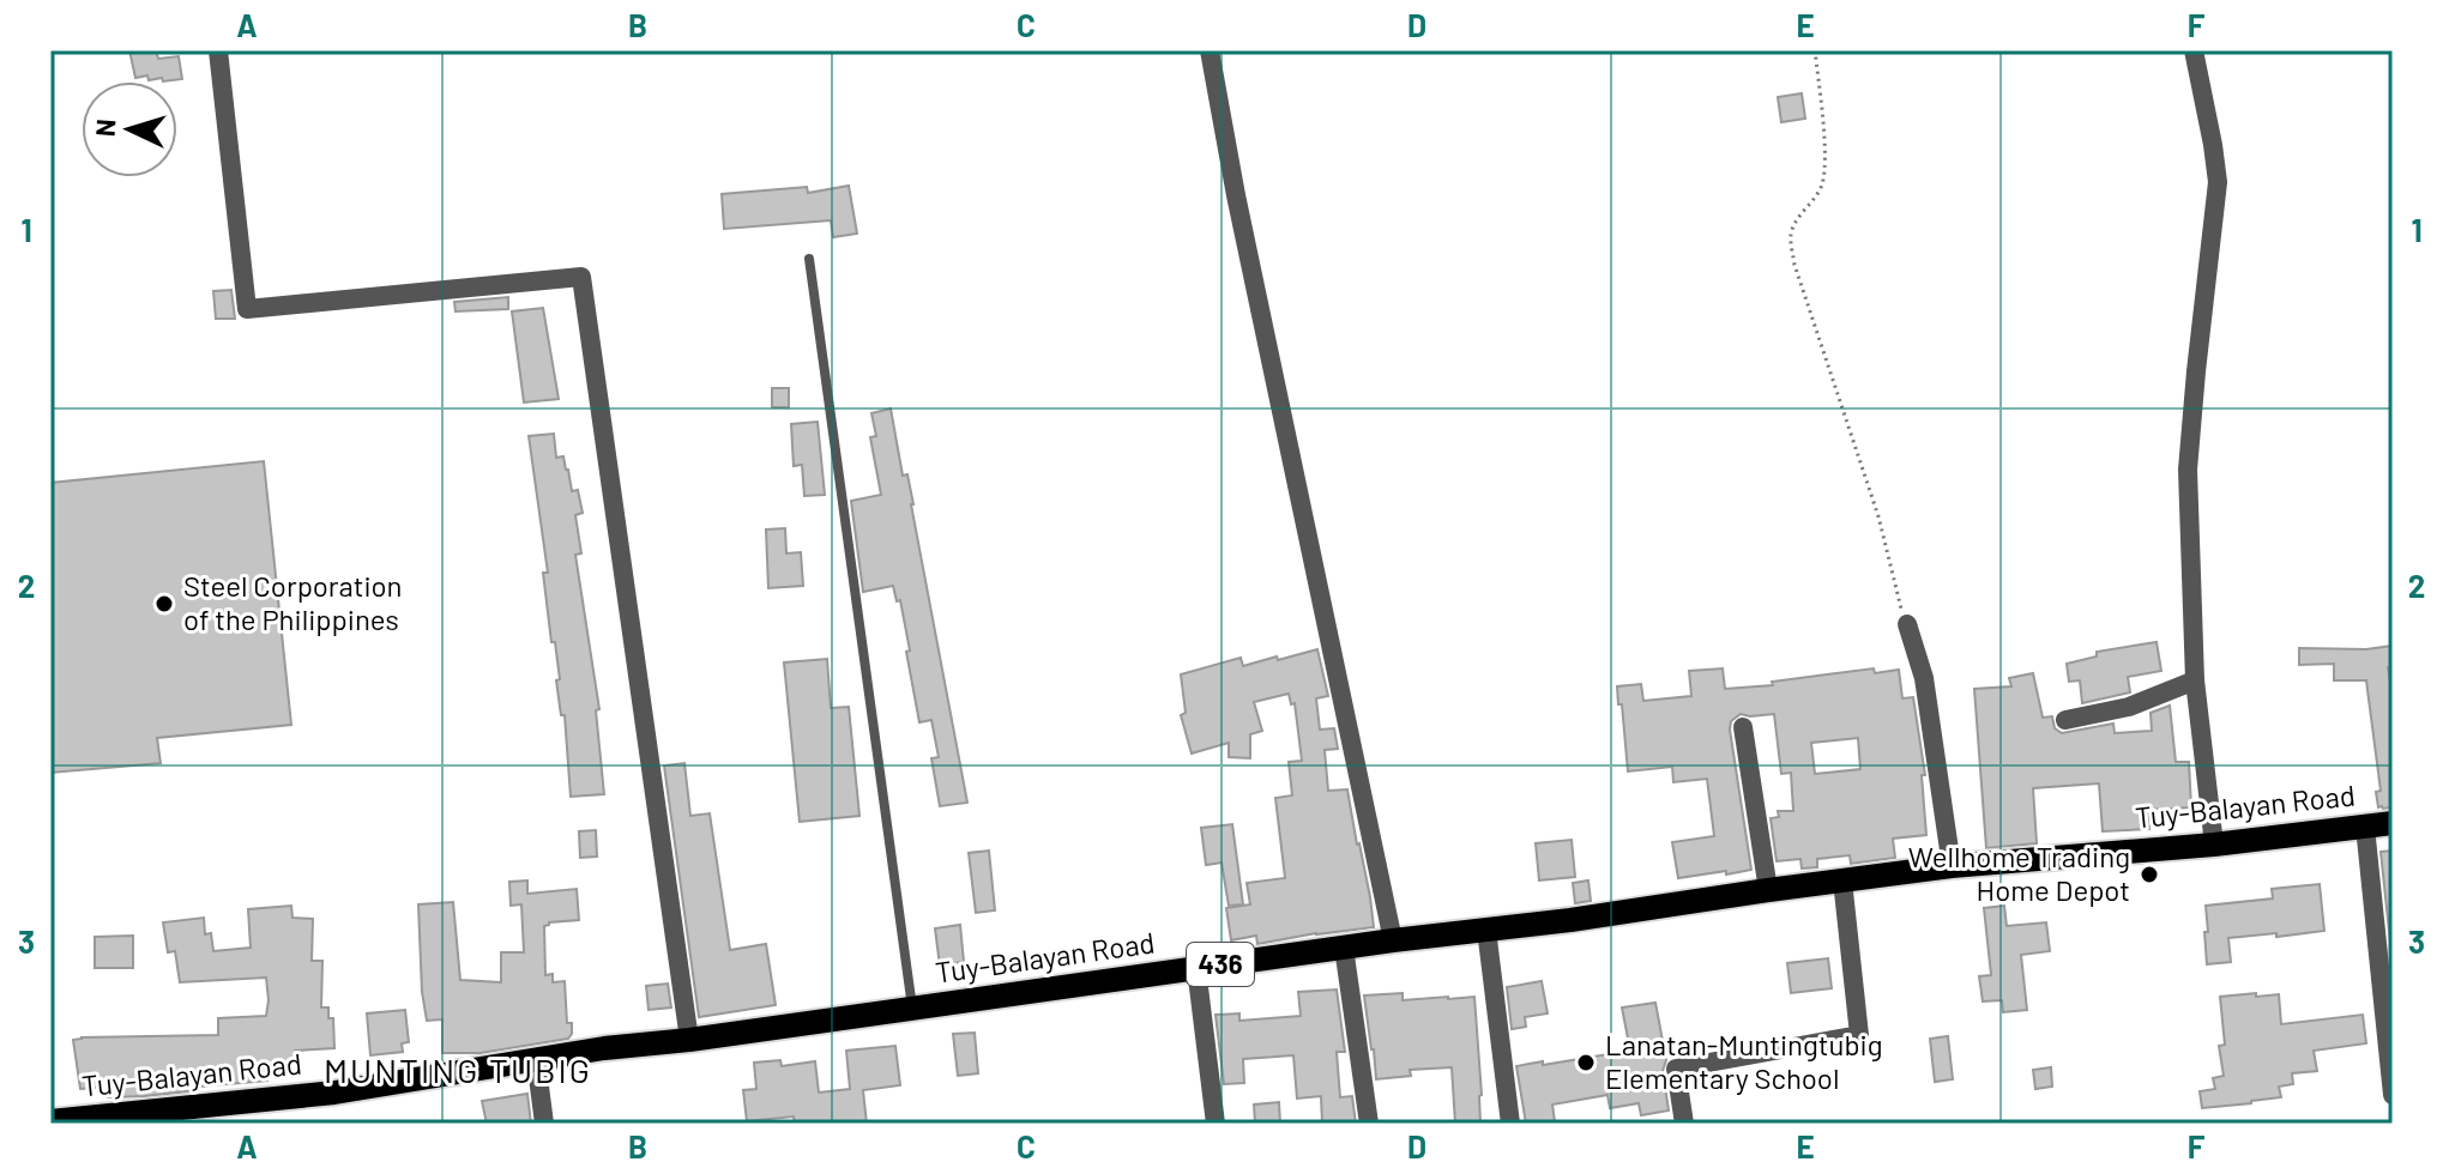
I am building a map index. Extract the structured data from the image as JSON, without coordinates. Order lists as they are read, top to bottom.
{
  "streets": {
    "main road": ["Tuy-Balayan Road", "436"]
  },
  "districts": ["MUNTING TUBIG"],
  "places": ["Steel Corporation of the Philippines", "Wellhome Trading Home Depot", "Lanatan-Muntingtubig Elementary School"],
  "north": "left",
  "grid": {
    "columns": [
      "A",
      "B",
      "C",
      "D",
      "E",
      "F"
    ],
    "rows": ["1", "2", "3"]
  }
}
